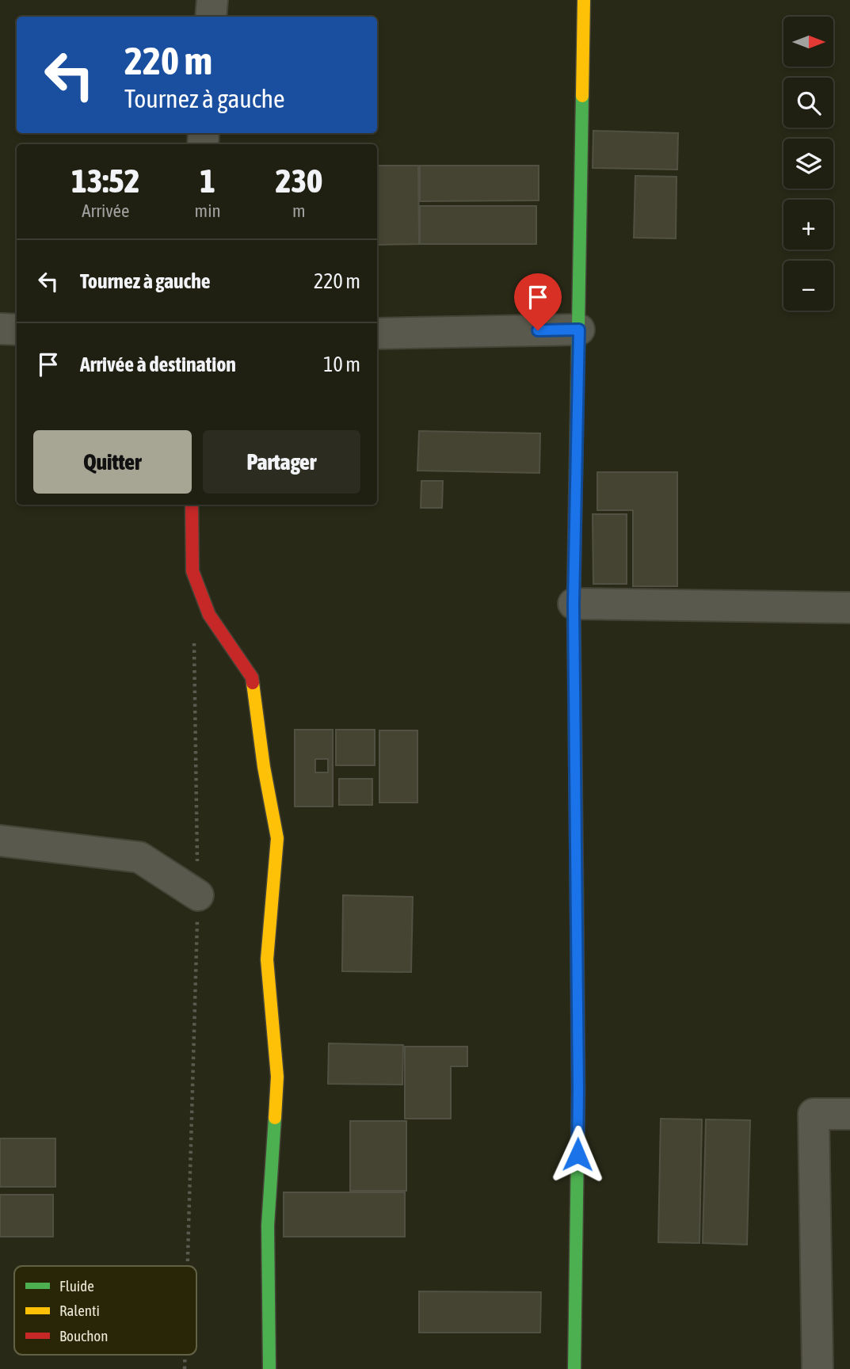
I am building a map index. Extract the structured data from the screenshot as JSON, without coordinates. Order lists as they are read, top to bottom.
{
  "legend": ["Fluide", "Ralenti", "Bouchon"],
  "north": "right",
  "page": {
    "map_buttons": ["+", "−"],
    "turn": ["220 m", "Tournez à gauche"],
    "eta": [
      "13:52",
      "Arrivée",
      "1",
      "min",
      "230",
      "m"
    ],
    "list": [
      {
        "name": "Tournez à gauche",
        "value": "220 m"
      },
      {
        "name": "Arrivée à destination",
        "value": "10 m"
      }
    ],
    "buttons": ["Quitter", "Partager"]
  }
}
